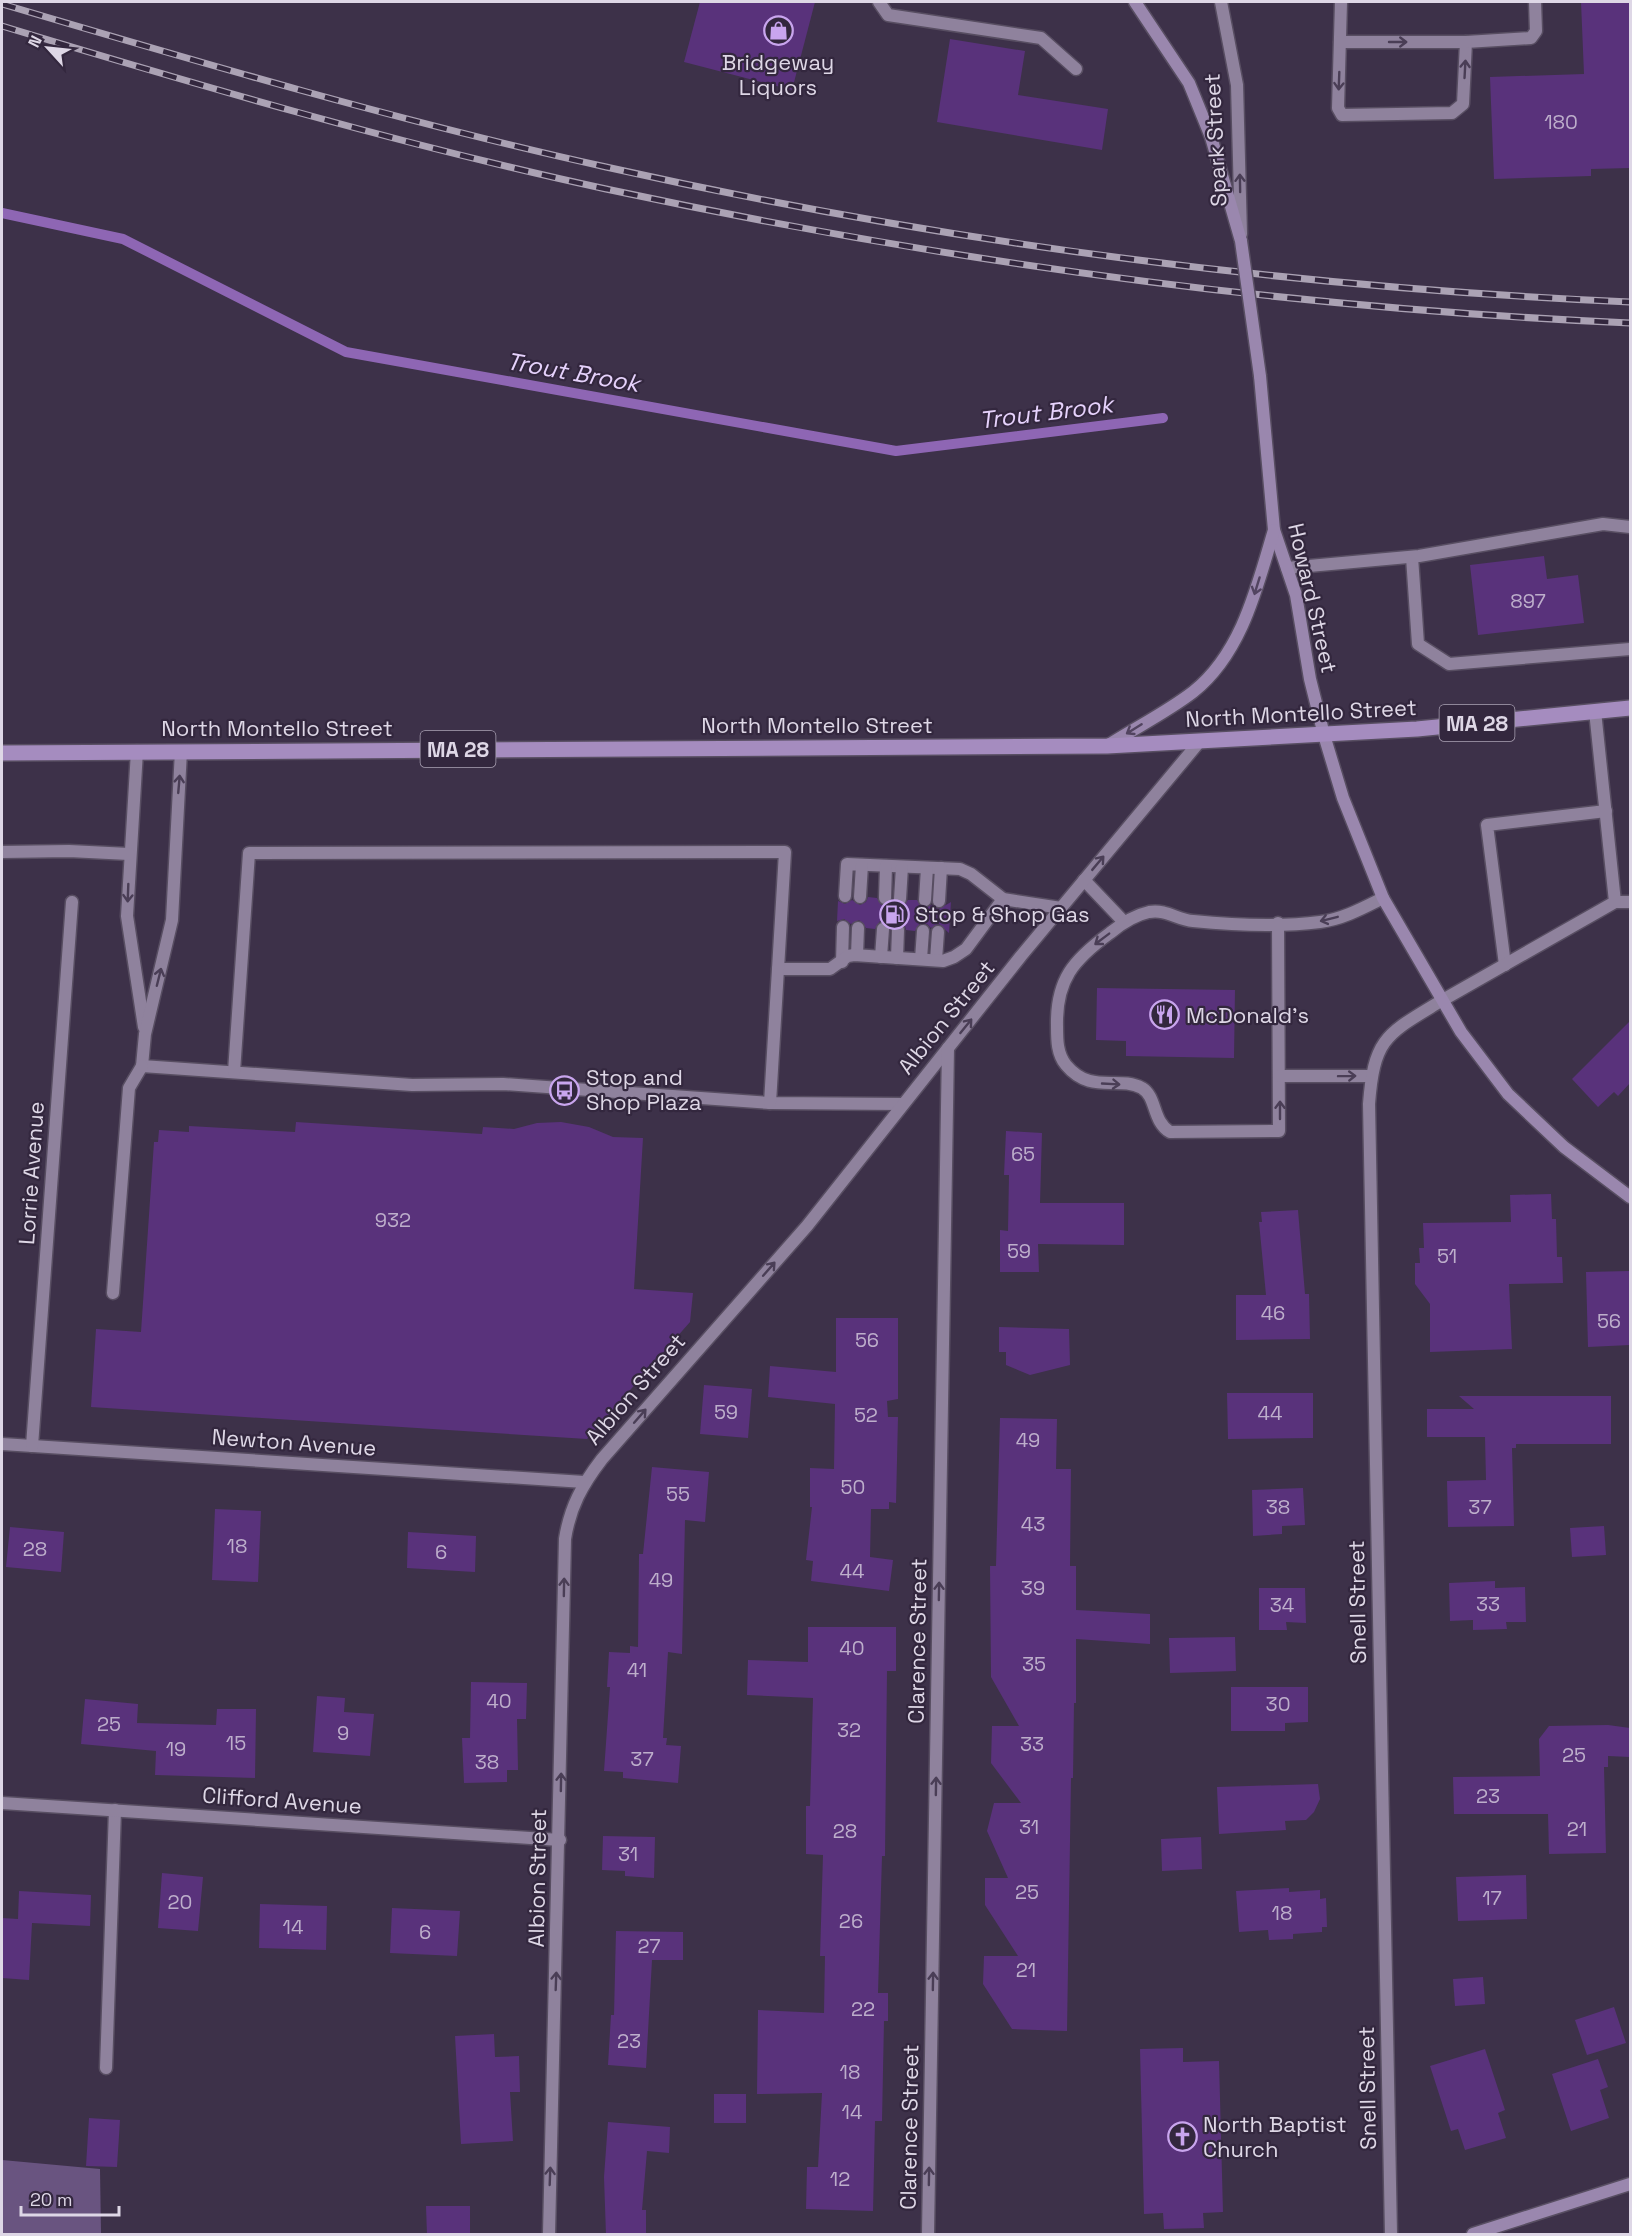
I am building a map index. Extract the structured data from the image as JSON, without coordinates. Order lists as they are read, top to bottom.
{
  "streets": {
    "main road": ["Howard Street", "North Montello Street", "MA 28"],
    "street": [
      "Spark Street",
      "Albion Street",
      "Lorrie Avenue",
      "Newton Avenue",
      "Snell Street",
      "Clarence Street",
      "Clifford Avenue"
    ]
  },
  "crossings": [
    ["Spark Street", "Howard Street"],
    ["Howard Street", "North Montello Street"],
    ["Howard Street", "Snell Street"],
    ["North Montello Street", "Albion Street"],
    ["Albion Street", "Newton Avenue"],
    ["Albion Street", "Clarence Street"],
    ["Albion Street", "Clifford Avenue"],
    ["Lorrie Avenue", "Newton Avenue"]
  ],
  "one_way": ["Spark Street", "Albion Street", "Clarence Street"],
  "water": ["Trout Brook"],
  "places": {
    "shop": ["Bridgeway Liquors"],
    "fuel station": ["Stop & Shop Gas"],
    "restaurant": ["McDonald's"],
    "bus stop": ["Stop and Shop Plaza"],
    "church": ["North Baptist Church"]
  },
  "house_numbers": [
    "180",
    "897",
    "65",
    "932",
    "59",
    "51",
    "46",
    "56",
    "56",
    "59",
    "44",
    "52",
    "49",
    "50",
    "55",
    "38",
    "37",
    "43",
    "18",
    "28",
    "6",
    "44",
    "49",
    "39",
    "33",
    "34",
    "40",
    "35",
    "41",
    "40",
    "30",
    "25",
    "32",
    "9",
    "15",
    "33",
    "19",
    "25",
    "37",
    "38",
    "23",
    "31",
    "21",
    "28",
    "31",
    "25",
    "17",
    "20",
    "18",
    "26",
    "14",
    "6",
    "27",
    "21",
    "22",
    "23",
    "18",
    "14",
    "12"
  ],
  "scale_bar": "20 m",
  "north": "top left"
}
